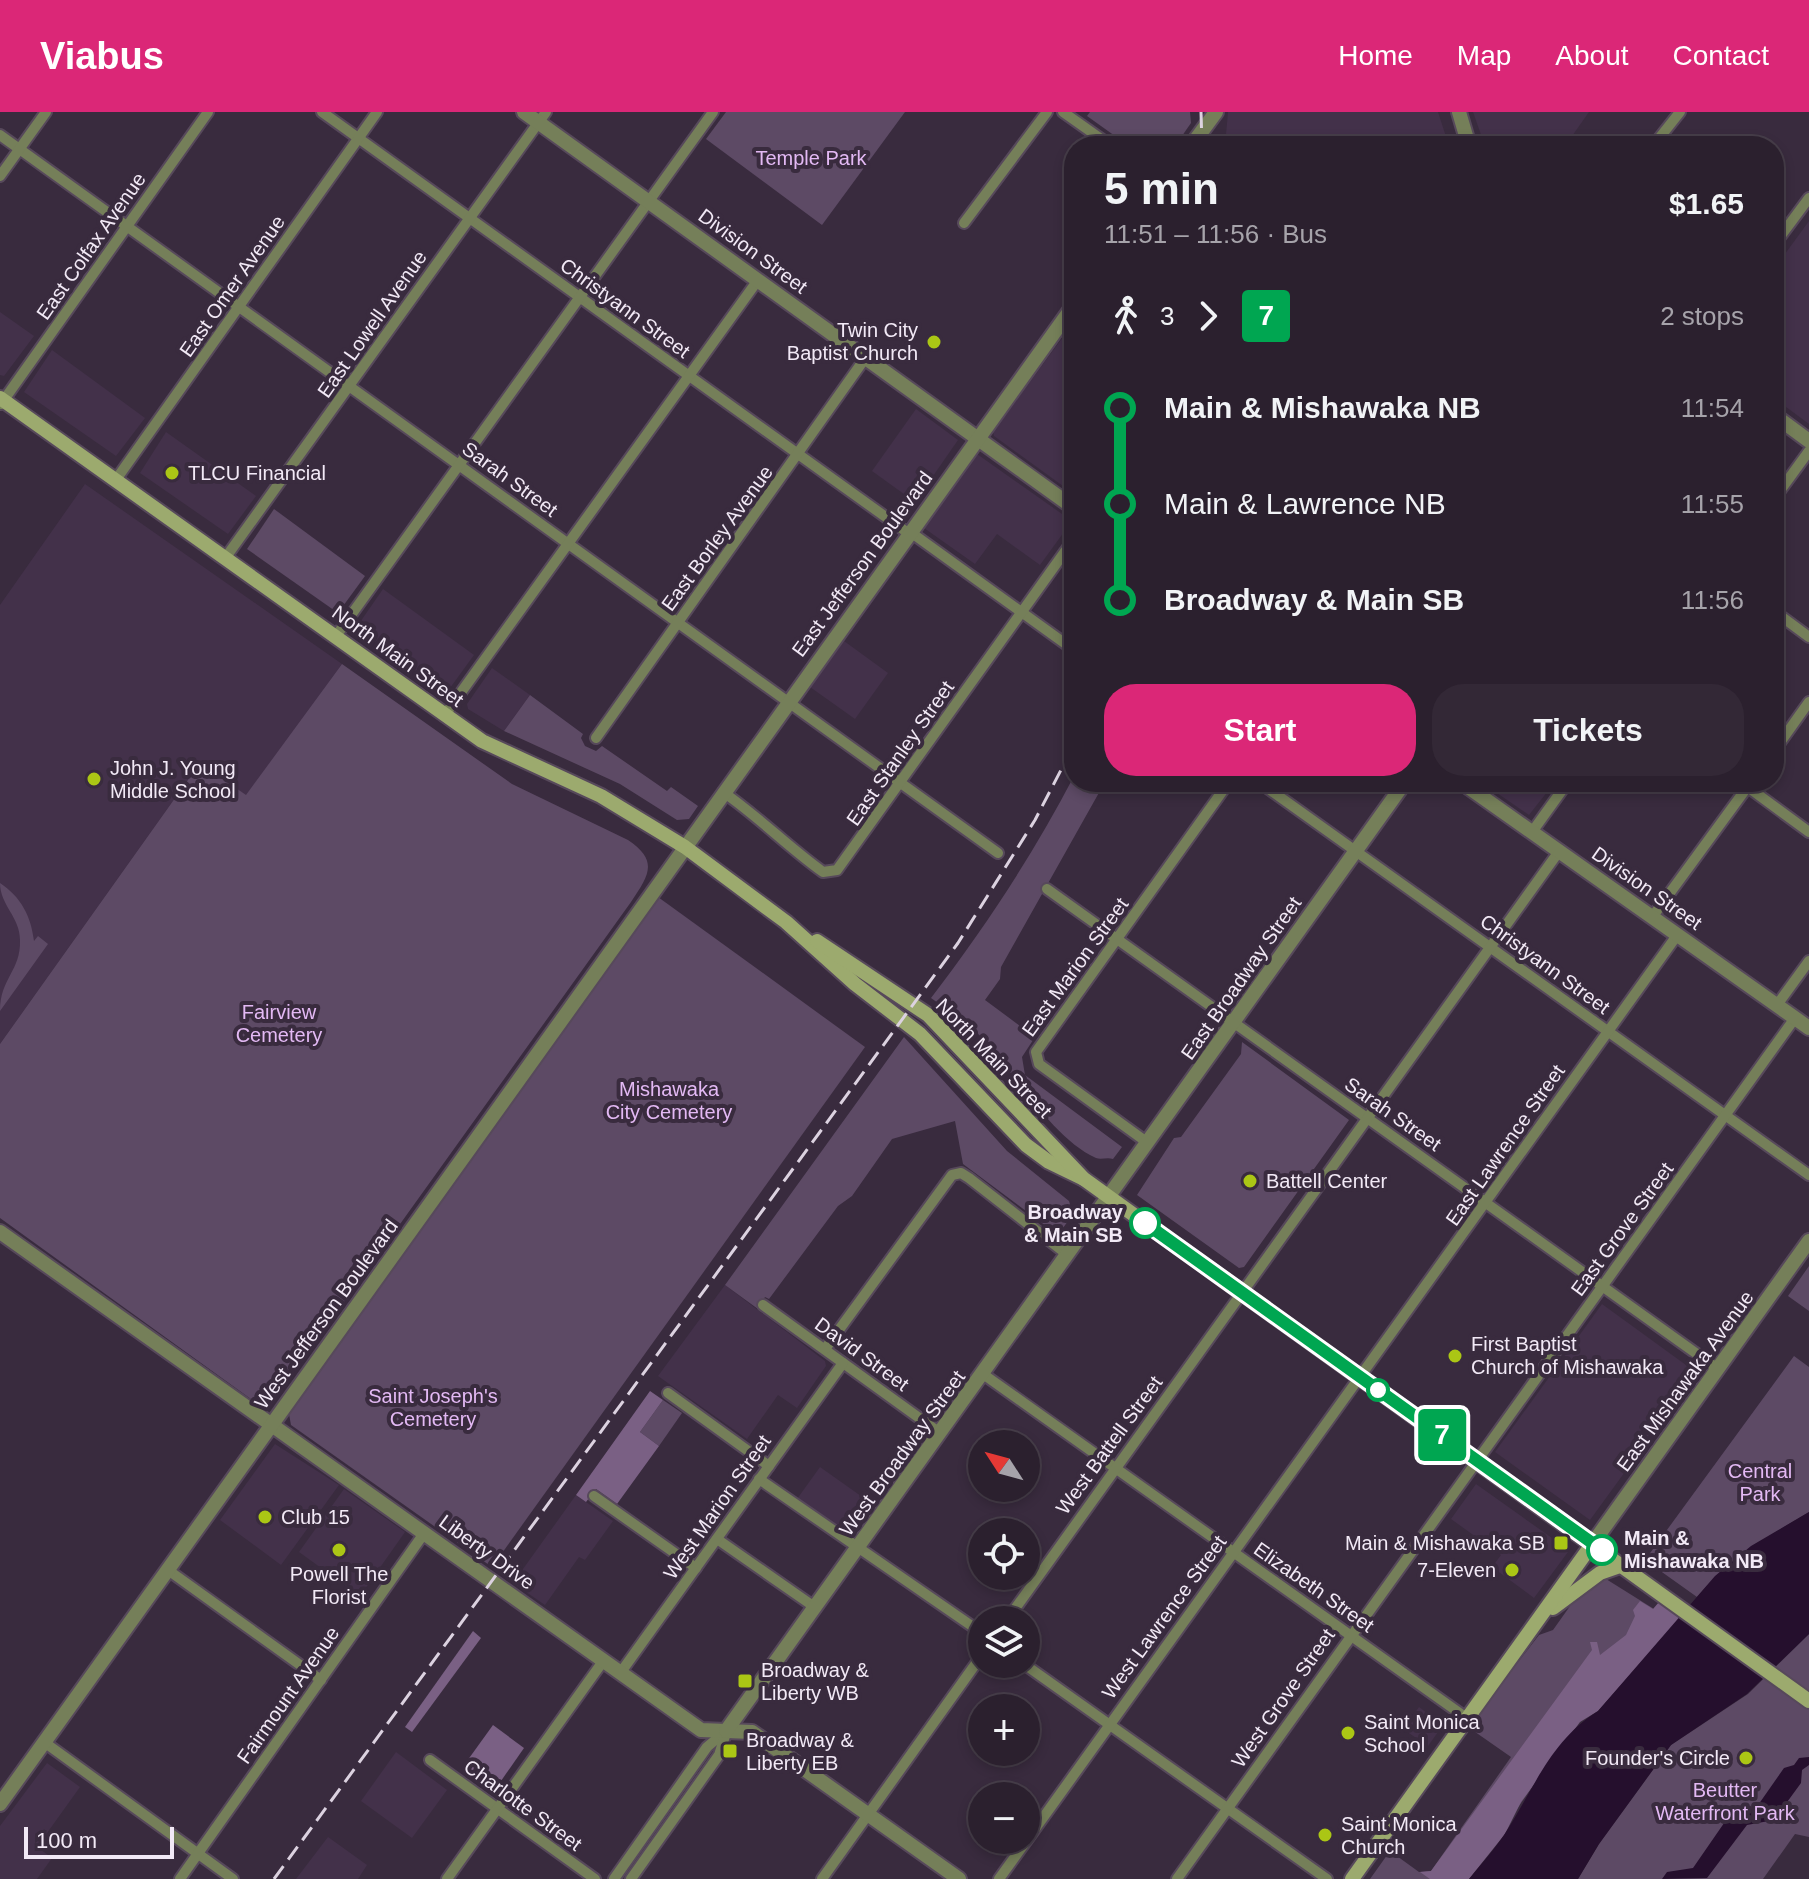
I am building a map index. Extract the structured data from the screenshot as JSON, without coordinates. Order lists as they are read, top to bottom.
{
  "streets": {
    "main road": ["North Main Street"],
    "street": [
      "East Colfax Avenue",
      "Division Street",
      "East Omer Avenue",
      "Christyann Street",
      "East Lowell Avenue",
      "Sarah Street",
      "East Borley Avenue",
      "East Jefferson Boulevard",
      "East Stanley Street",
      "East Marion Street",
      "East Broadway Street",
      "East Lawrence Street",
      "East Grove Street",
      "West Jefferson Boulevard",
      "David Street",
      "East Mishawaka Avenue",
      "West Battell Street",
      "West Broadway Street",
      "West Marion Street",
      "Liberty Drive",
      "Elizabeth Street",
      "West Lawrence Street",
      "Fairmount Avenue",
      "West Grove Street",
      "Charlotte Street"
    ]
  },
  "crossings": [
    ["East Colfax Avenue", "Sarah Street"],
    ["East Colfax Avenue", "North Main Street"],
    ["Division Street", "East Lowell Avenue"],
    ["Division Street", "East Borley Avenue"],
    ["Division Street", "East Jefferson Boulevard"],
    ["Division Street", "East Lawrence Street"],
    ["Division Street", "East Grove Street"],
    ["Division Street", "West Battell Street"],
    ["East Omer Avenue", "Christyann Street"],
    ["East Omer Avenue", "Sarah Street"],
    ["East Omer Avenue", "North Main Street"],
    ["Christyann Street", "East Lowell Avenue"],
    ["Christyann Street", "East Borley Avenue"],
    ["Christyann Street", "East Jefferson Boulevard"],
    ["Christyann Street", "East Stanley Street"],
    ["Christyann Street", "East Broadway Street"],
    ["Christyann Street", "East Lawrence Street"],
    ["Christyann Street", "East Grove Street"],
    ["Christyann Street", "West Battell Street"],
    ["East Lowell Avenue", "Sarah Street"],
    ["East Lowell Avenue", "North Main Street"],
    ["Sarah Street", "East Borley Avenue"],
    ["Sarah Street", "East Jefferson Boulevard"],
    ["Sarah Street", "East Stanley Street"],
    ["Sarah Street", "East Marion Street"],
    ["Sarah Street", "East Broadway Street"],
    ["Sarah Street", "East Lawrence Street"],
    ["Sarah Street", "East Grove Street"],
    ["Sarah Street", "East Mishawaka Avenue"],
    ["Sarah Street", "West Battell Street"],
    ["East Jefferson Boulevard", "North Main Street"],
    ["East Jefferson Boulevard", "East Stanley Street"],
    ["East Jefferson Boulevard", "West Jefferson Boulevard"],
    ["North Main Street", "East Broadway Street"],
    ["North Main Street", "East Lawrence Street"],
    ["North Main Street", "East Grove Street"],
    ["North Main Street", "West Jefferson Boulevard"],
    ["North Main Street", "East Mishawaka Avenue"],
    ["North Main Street", "West Battell Street"],
    ["North Main Street", "West Broadway Street"],
    ["North Main Street", "West Lawrence Street"],
    ["North Main Street", "West Grove Street"],
    ["East Marion Street", "East Broadway Street"],
    ["East Broadway Street", "West Broadway Street"],
    ["East Lawrence Street", "West Lawrence Street"],
    ["East Grove Street", "West Grove Street"],
    ["West Jefferson Boulevard", "Liberty Drive"],
    ["David Street", "West Broadway Street"],
    ["David Street", "West Marion Street"],
    ["West Battell Street", "Elizabeth Street"],
    ["West Broadway Street", "Liberty Drive"],
    ["West Broadway Street", "Elizabeth Street"],
    ["West Marion Street", "Liberty Drive"],
    ["Liberty Drive", "Fairmount Avenue"],
    ["Elizabeth Street", "West Lawrence Street"],
    ["Elizabeth Street", "West Grove Street"]
  ],
  "parks": [
    "Temple Park",
    "Fairview Cemetery",
    "Mishawaka City Cemetery",
    "Saint Joseph's Cemetery",
    "Central Park",
    "Beutter Waterfront Park"
  ],
  "places": {
    "other": [
      "Twin City Baptist Church",
      "TLCU Financial",
      "John J. Young Middle School",
      "Battell Center",
      "Broadway & Main SB",
      "First Baptist Church of Mishawaka",
      "Club 15",
      "Powell The Florist",
      "Main & Mishawaka NB",
      "7-Eleven",
      "Saint Monica School",
      "Founder's Circle",
      "Saint Monica Church"
    ],
    "transit": ["Main & Mishawaka SB", "Broadway & Liberty WB", "Broadway & Liberty EB"]
  },
  "lines": ["bus line 7"],
  "scale_bar": "100 m",
  "north": "top left",
  "page": {
    "header": "Viabus",
    "nav": [
      "Home",
      "Map",
      "About",
      "Contact"
    ],
    "on_map": "7",
    "heading": ["5 min", "11:51 – 11:56 · Bus", "$1.65"],
    "legs": ["3", "7", "2 stops"],
    "list": [
      {
        "name": "Main & Mishawaka NB",
        "value": "11:54"
      },
      {
        "name": "Main & Lawrence NB",
        "value": "11:55"
      },
      {
        "name": "Broadway & Main SB",
        "value": "11:56"
      }
    ],
    "buttons": ["Start", "Tickets"],
    "map_buttons": ["+", "−"],
    "scale": "100 m"
  }
}
